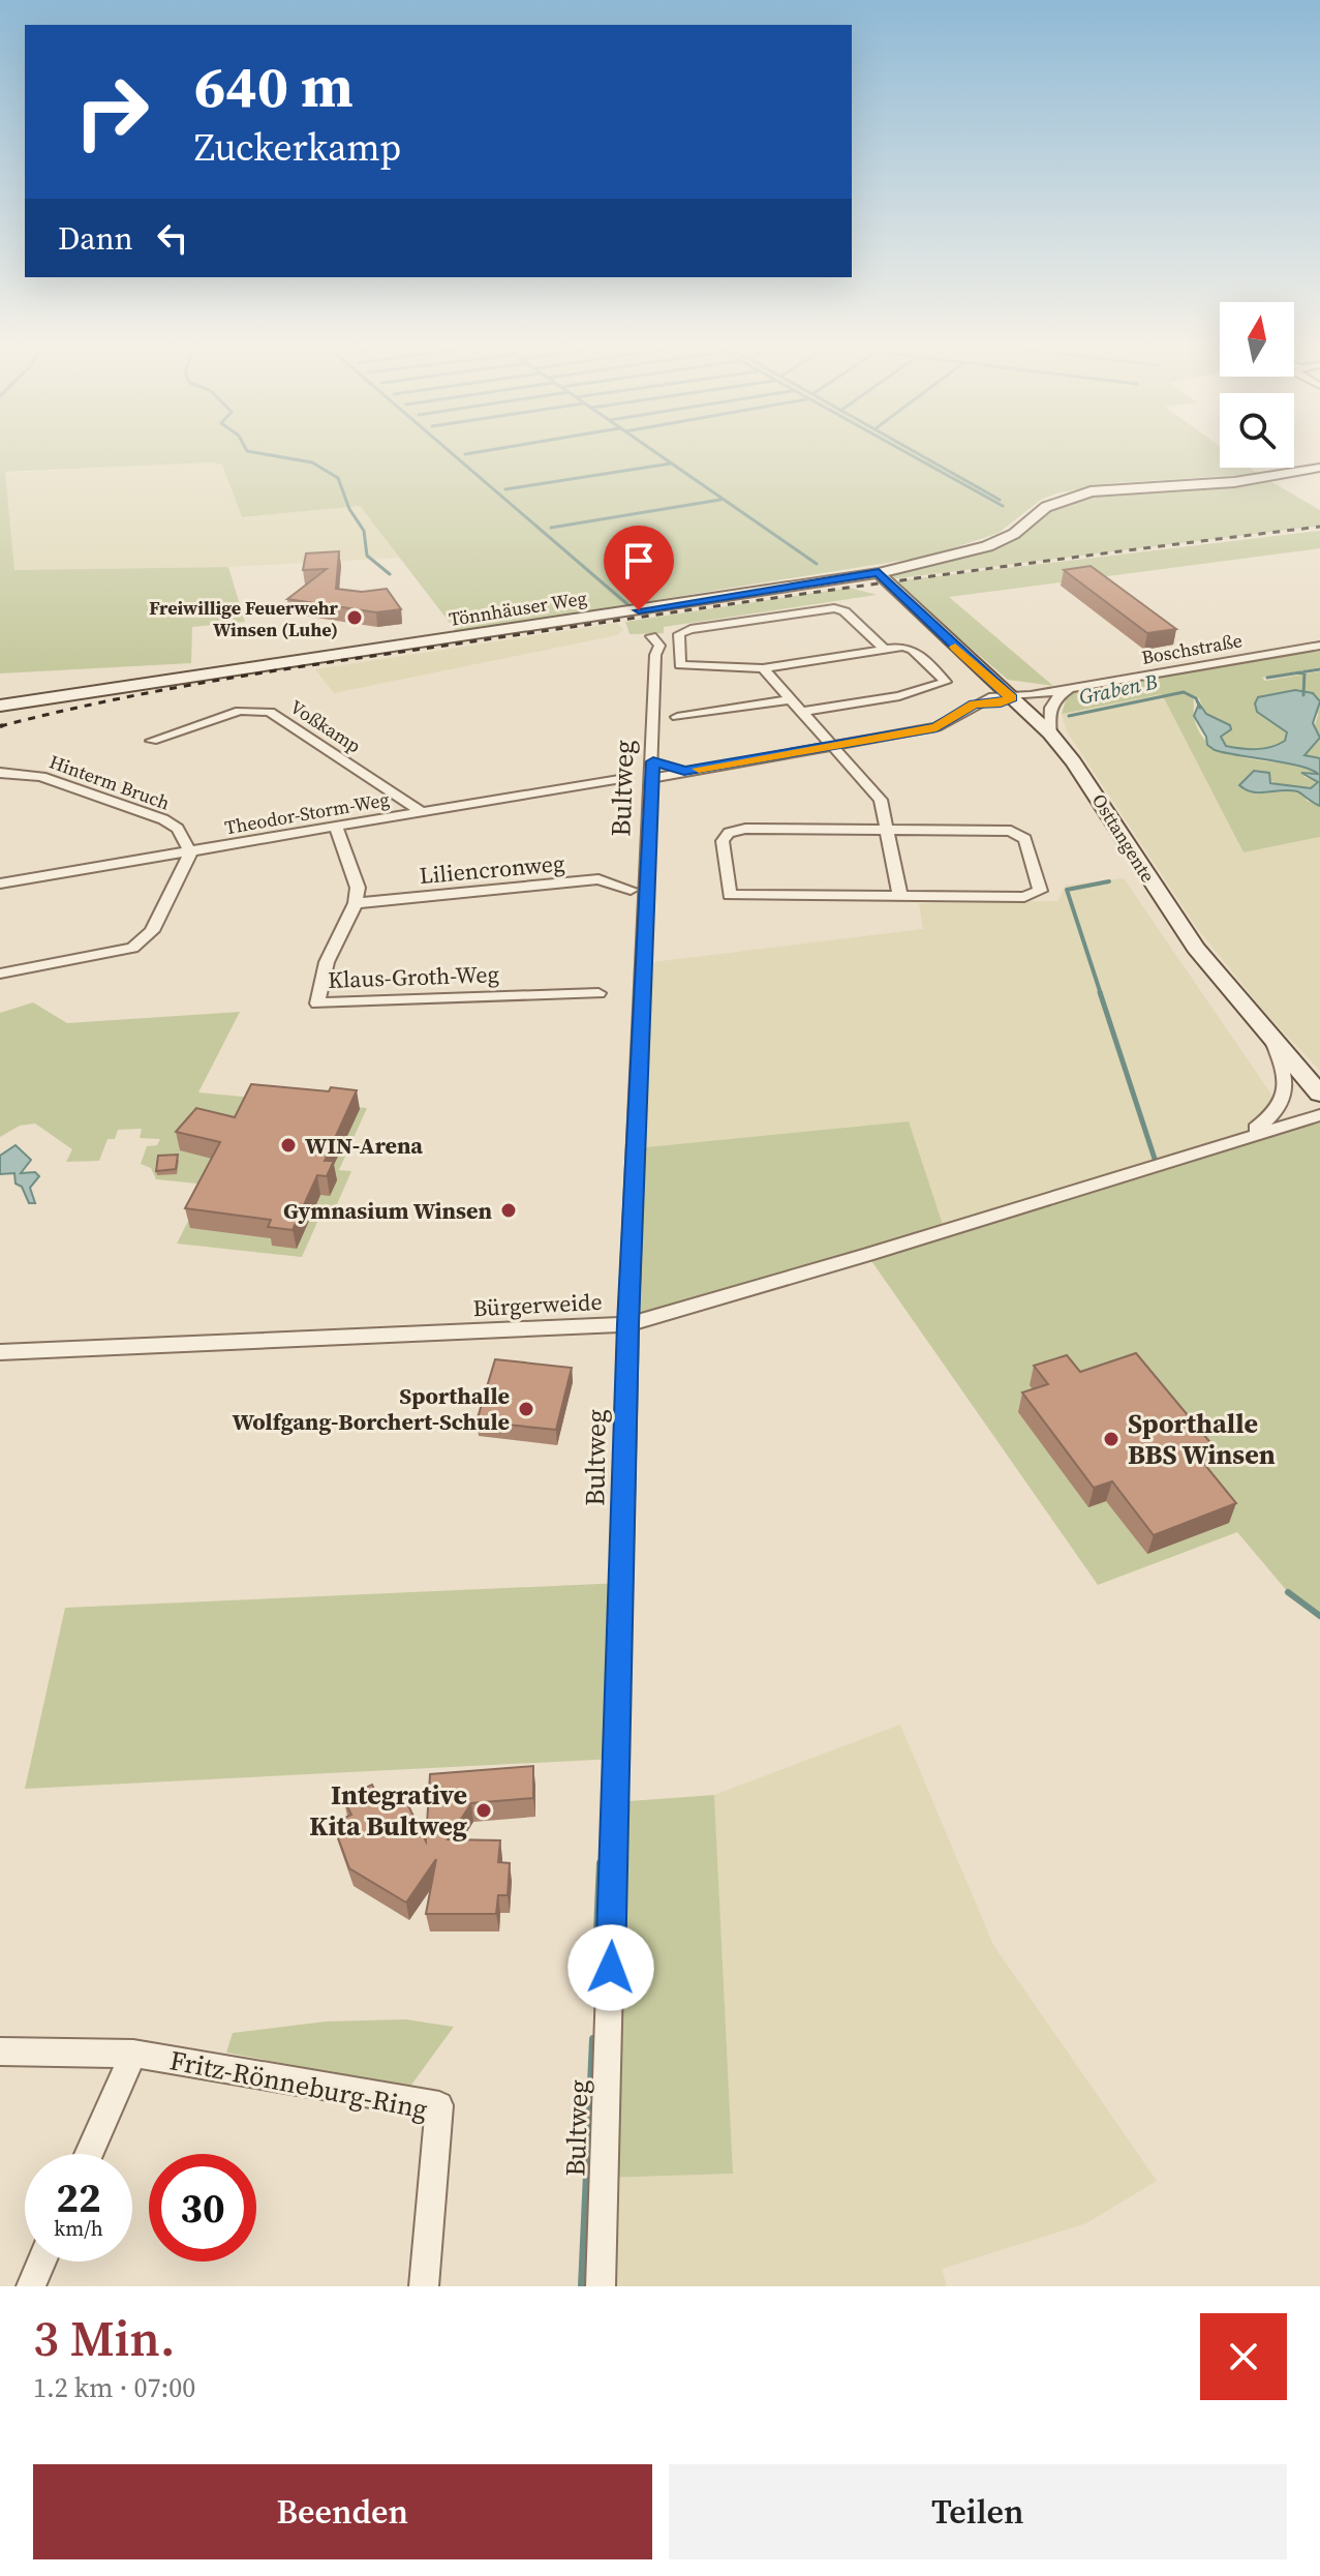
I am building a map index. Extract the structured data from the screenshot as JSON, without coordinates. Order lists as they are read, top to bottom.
{
  "streets": {
    "main road": ["Tönnhäuser Weg", "Osttangente"],
    "street": [
      "Boschstraße",
      "Voßkamp",
      "Hinterm Bruch",
      "Bultweg",
      "Theodor-Storm-Weg",
      "Liliencronweg",
      "Klaus-Groth-Weg",
      "Bürgerweide",
      "Fritz-Rönneburg-Ring"
    ]
  },
  "crossings": [
    ["Tönnhäuser Weg", "Osttangente"],
    ["Boschstraße", "Osttangente"],
    ["Voßkamp", "Theodor-Storm-Weg"],
    ["Hinterm Bruch", "Theodor-Storm-Weg"],
    ["Bultweg", "Bürgerweide"],
    ["Osttangente", "Bürgerweide"],
    ["Liliencronweg", "Klaus-Groth-Weg"]
  ],
  "water": ["Graben B"],
  "places": [
    "Freiwillige Feuerwehr Winsen (Luhe)",
    "WIN-Arena",
    "Gymnasium Winsen",
    "Sporthalle Wolfgang-Borchert-Schule",
    "Sporthalle BBS Winsen",
    "Integrative Kita Bultweg"
  ],
  "north": "top",
  "page": {
    "turn": ["640 m", "Zuckerkamp"],
    "then": "Dann",
    "speed": "22 km/h",
    "limit": "30",
    "heading": ["3 Min.", "1.2 km · 07:00"],
    "buttons": ["Beenden", "Teilen"]
  }
}
